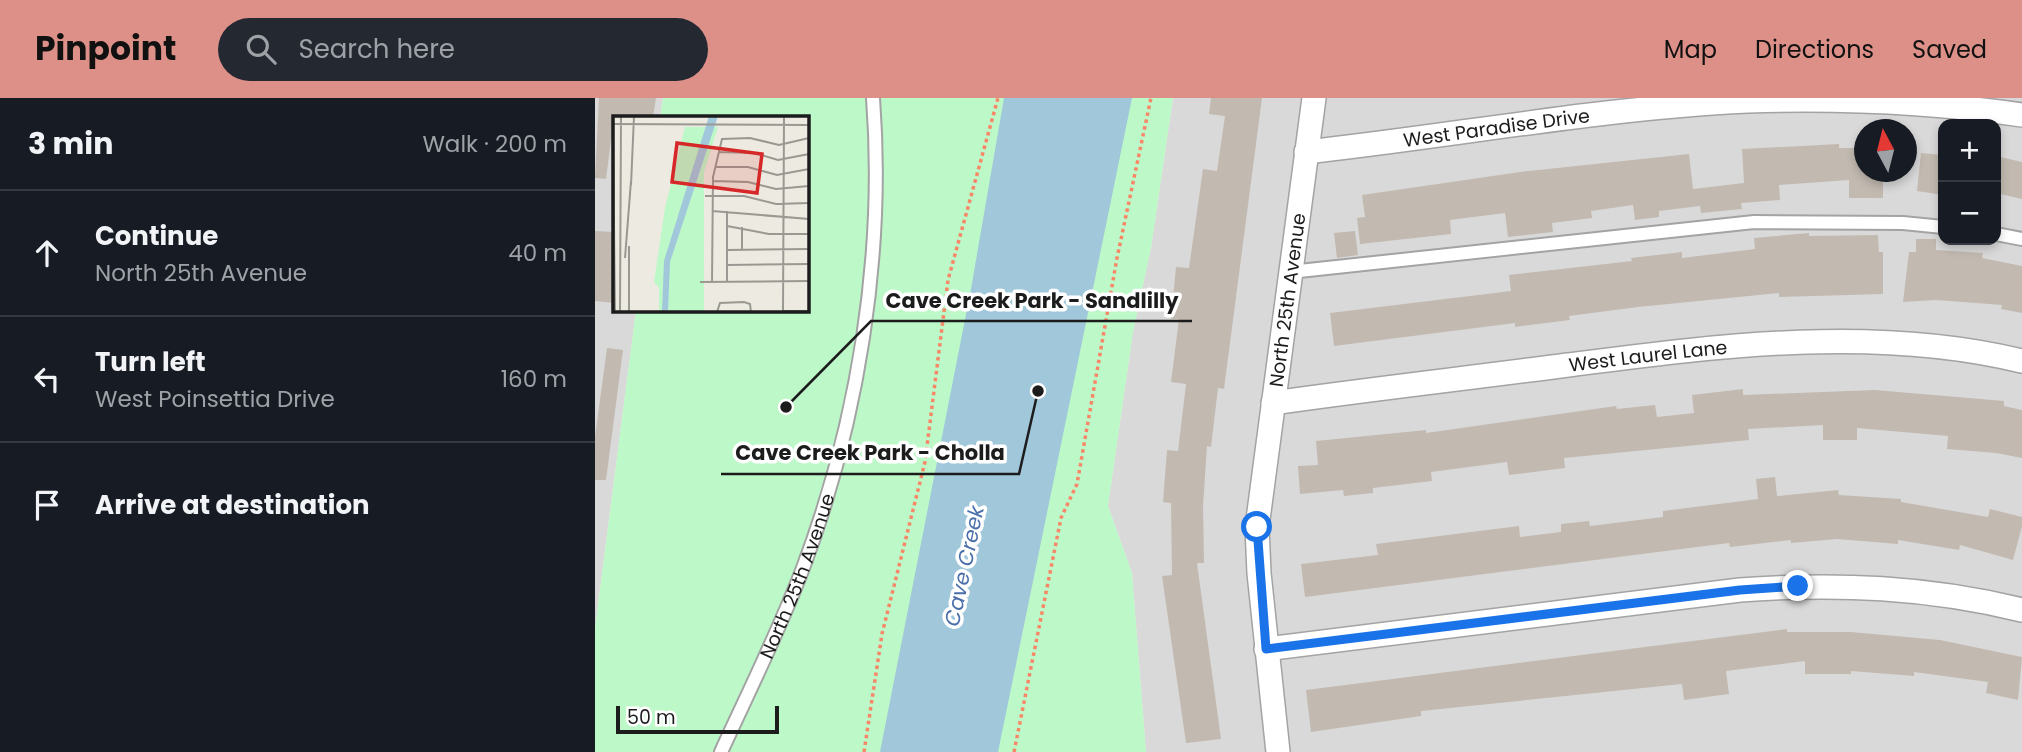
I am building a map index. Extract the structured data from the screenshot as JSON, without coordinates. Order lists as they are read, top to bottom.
{
  "streets": {
    "street": ["West Paradise Drive", "North 25th Avenue", "West Laurel Lane"]
  },
  "crossings": [
    ["West Paradise Drive", "North 25th Avenue"],
    ["North 25th Avenue", "West Laurel Lane"]
  ],
  "water": ["Cave Creek"],
  "places": ["Cave Creek Park - Cholla", "Cave Creek Park - Sandlilly"],
  "scale_bar": "50 m",
  "north": "top",
  "page": {
    "header": "Pinpoint",
    "search": "Search here",
    "nav": ["Map", "Directions", "Saved"],
    "heading": ["3 min", "Walk · 200 m"],
    "map_buttons": ["+", "−"],
    "list": [
      ["Continue", "North 25th Avenue", "40 m"],
      ["Turn left", "West Poinsettia Drive", "160 m"],
      "Arrive at destination"
    ],
    "scale": "50 m"
  }
}
